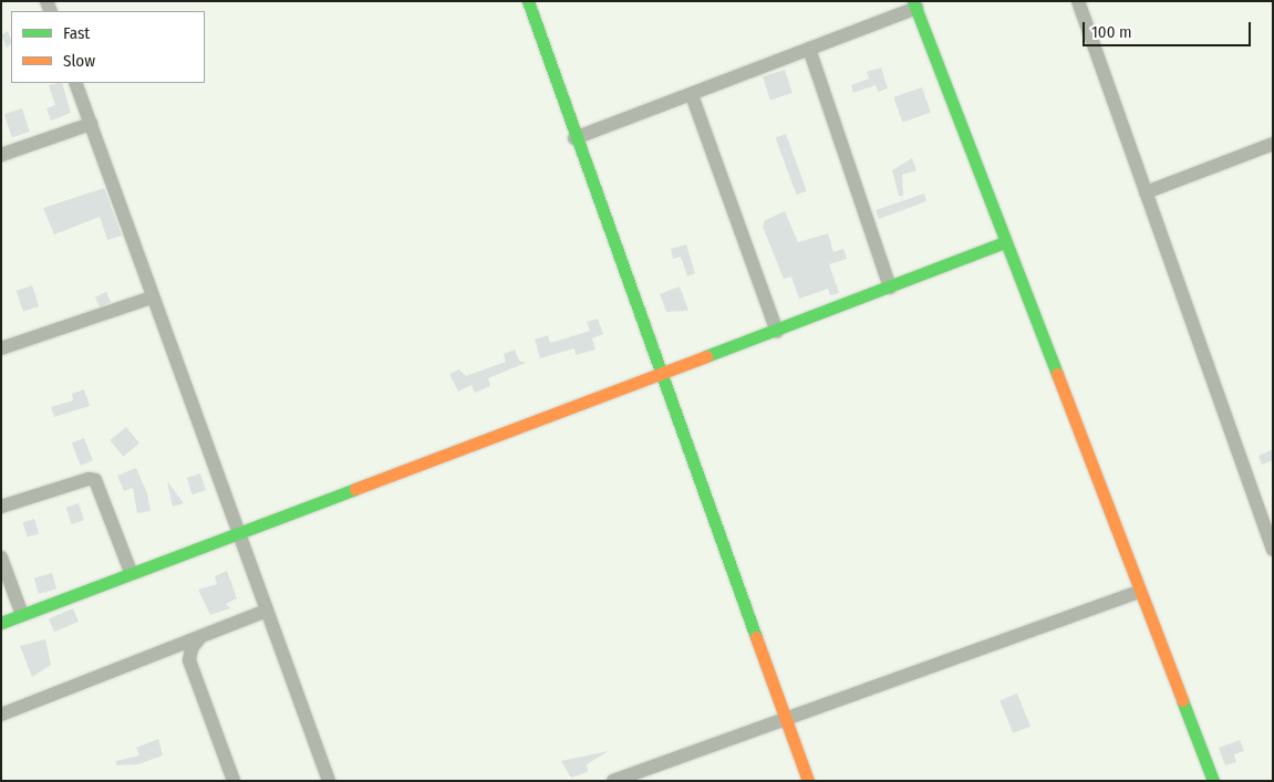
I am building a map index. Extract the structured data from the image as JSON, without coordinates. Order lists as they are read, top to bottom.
{
  "legend": ["Fast", "Slow"],
  "scale_bar": "100 m"
}
